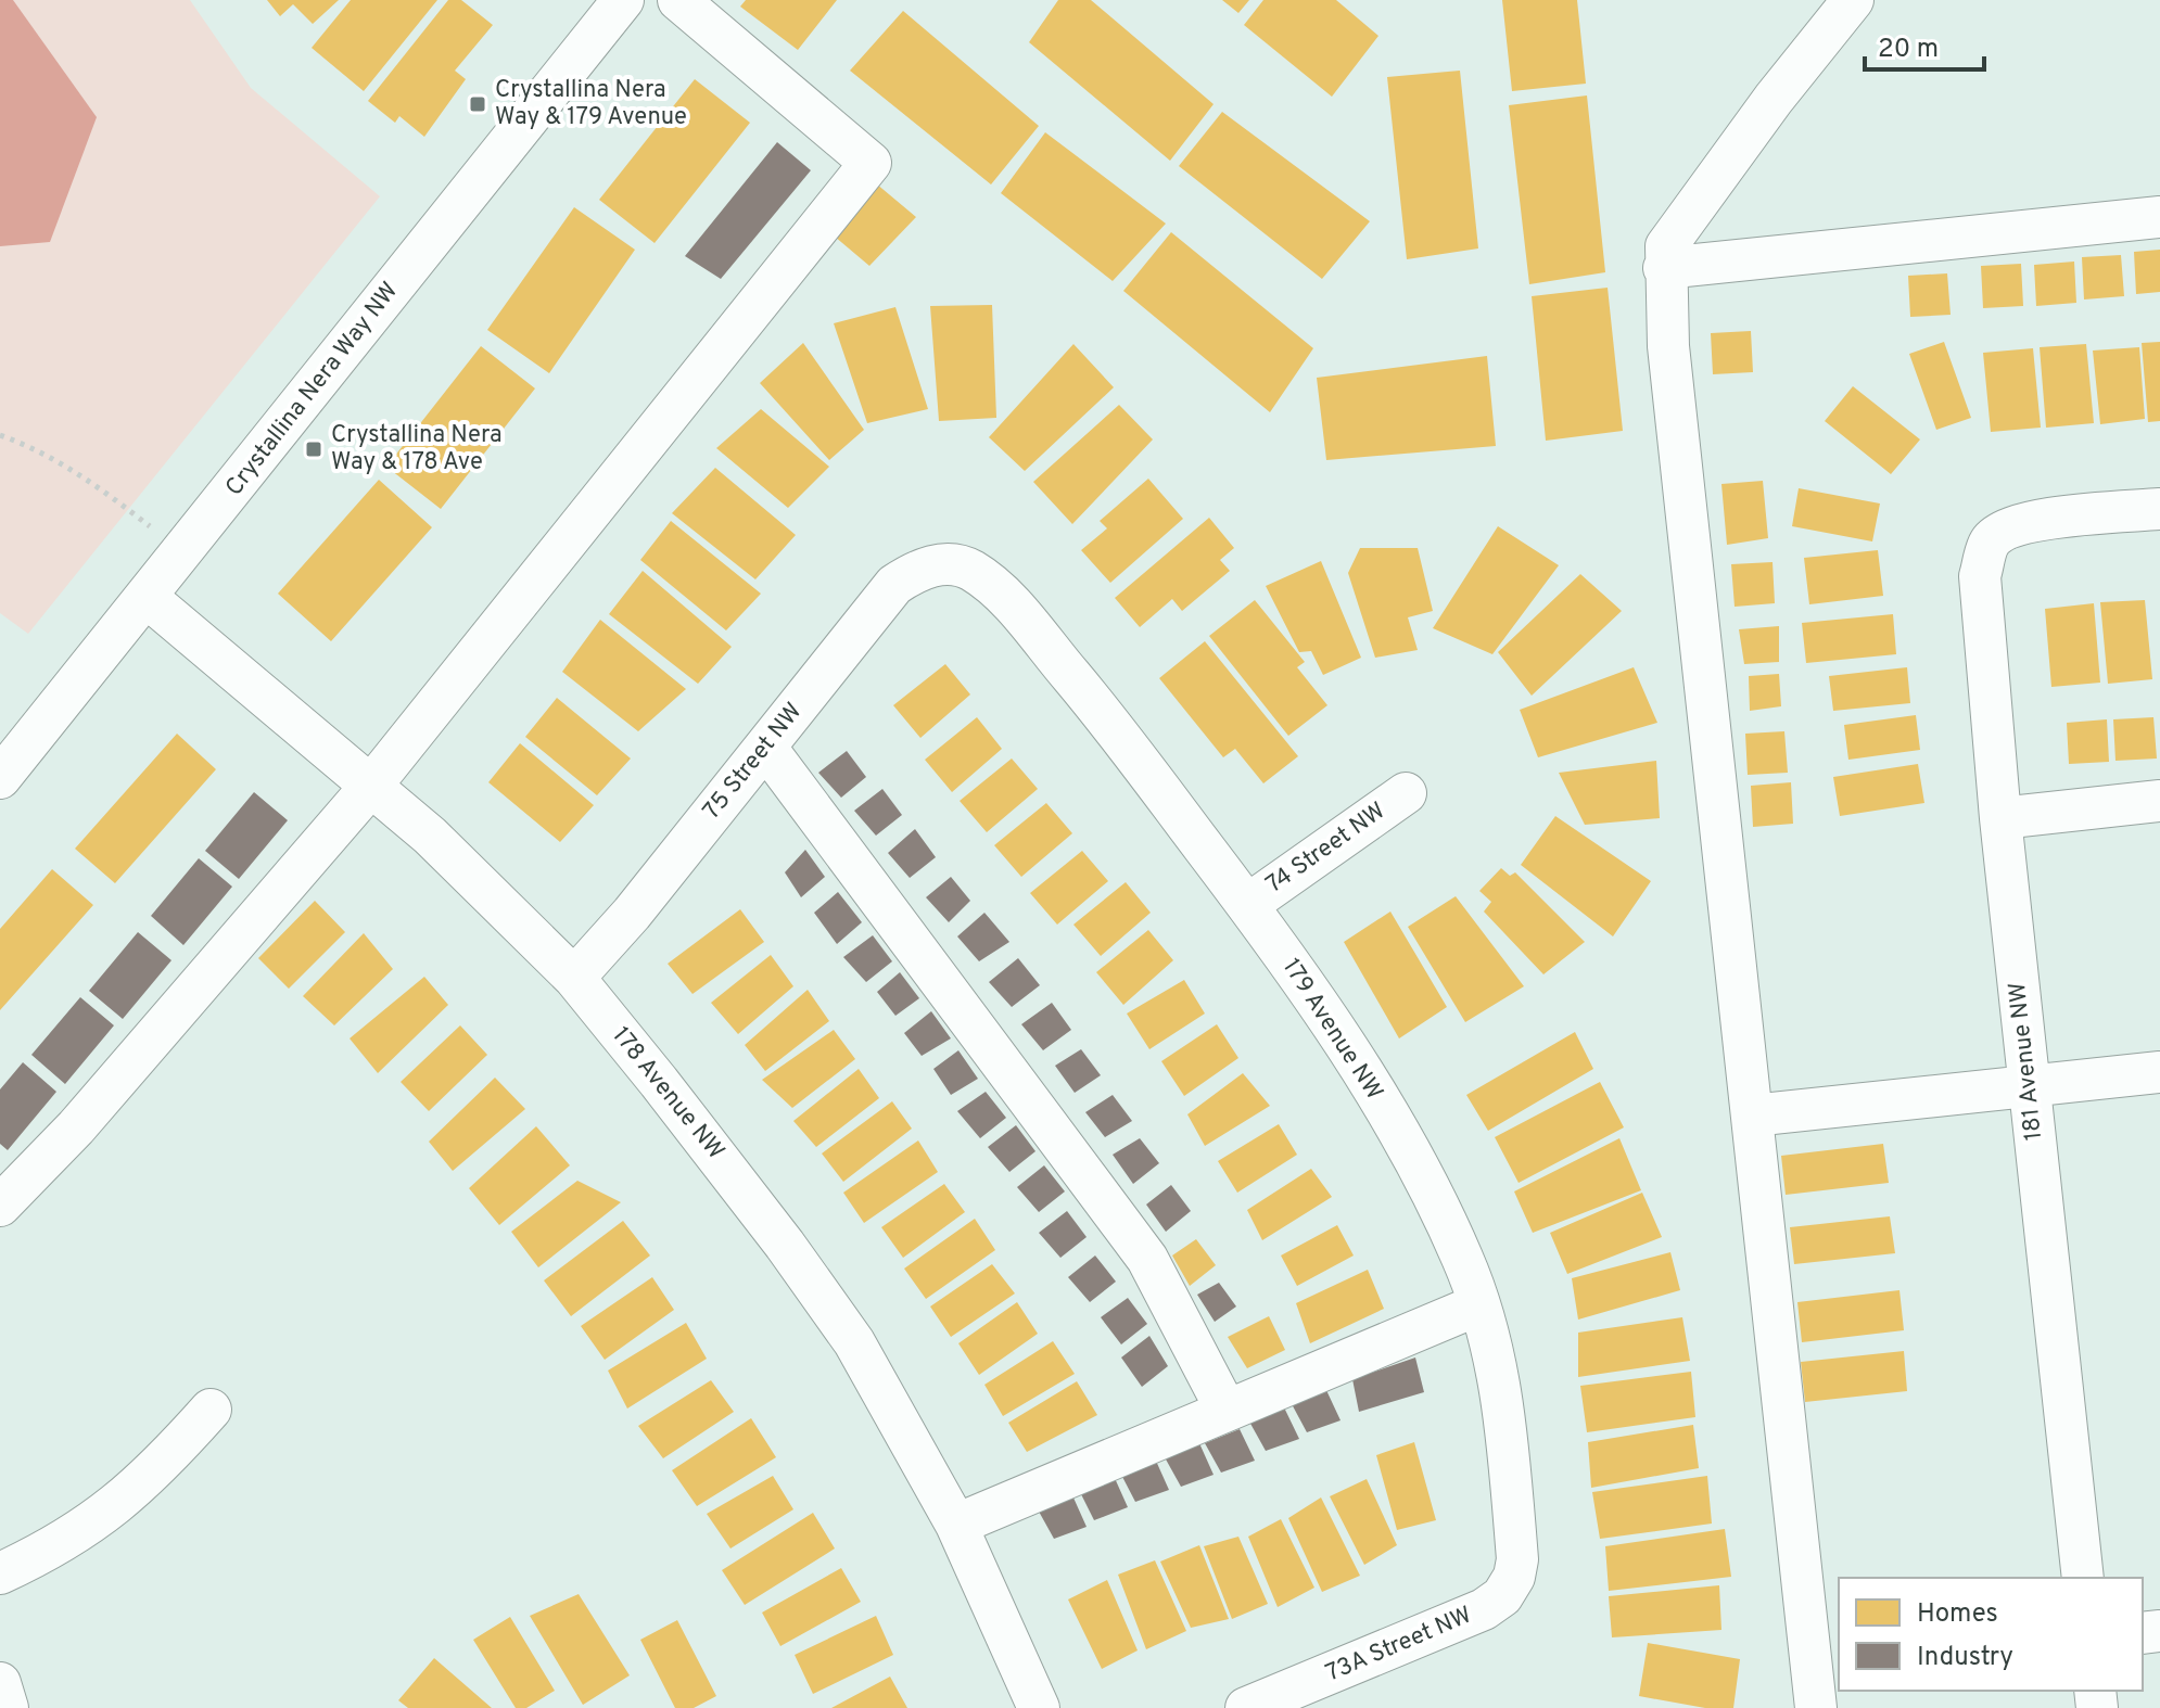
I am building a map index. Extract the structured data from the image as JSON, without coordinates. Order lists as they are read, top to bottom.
{
  "streets": {
    "street": [
      "Crystallina Nera Way NW",
      "75 Street NW",
      "74 Street NW",
      "179 Avenue NW",
      "181 Avenue NW",
      "178 Avenue NW",
      "73A Street NW"
    ]
  },
  "crossings": [
    ["Crystallina Nera Way NW", "178 Avenue NW"],
    ["75 Street NW", "179 Avenue NW"],
    ["75 Street NW", "178 Avenue NW"],
    ["74 Street NW", "179 Avenue NW"],
    ["179 Avenue NW", "73A Street NW"]
  ],
  "places": {
    "transit": ["Crystallina Nera Way & 179 Avenue", "Crystallina Nera Way & 178 Ave"]
  },
  "legend": ["Homes", "Industry"],
  "scale_bar": "20 m"
}
